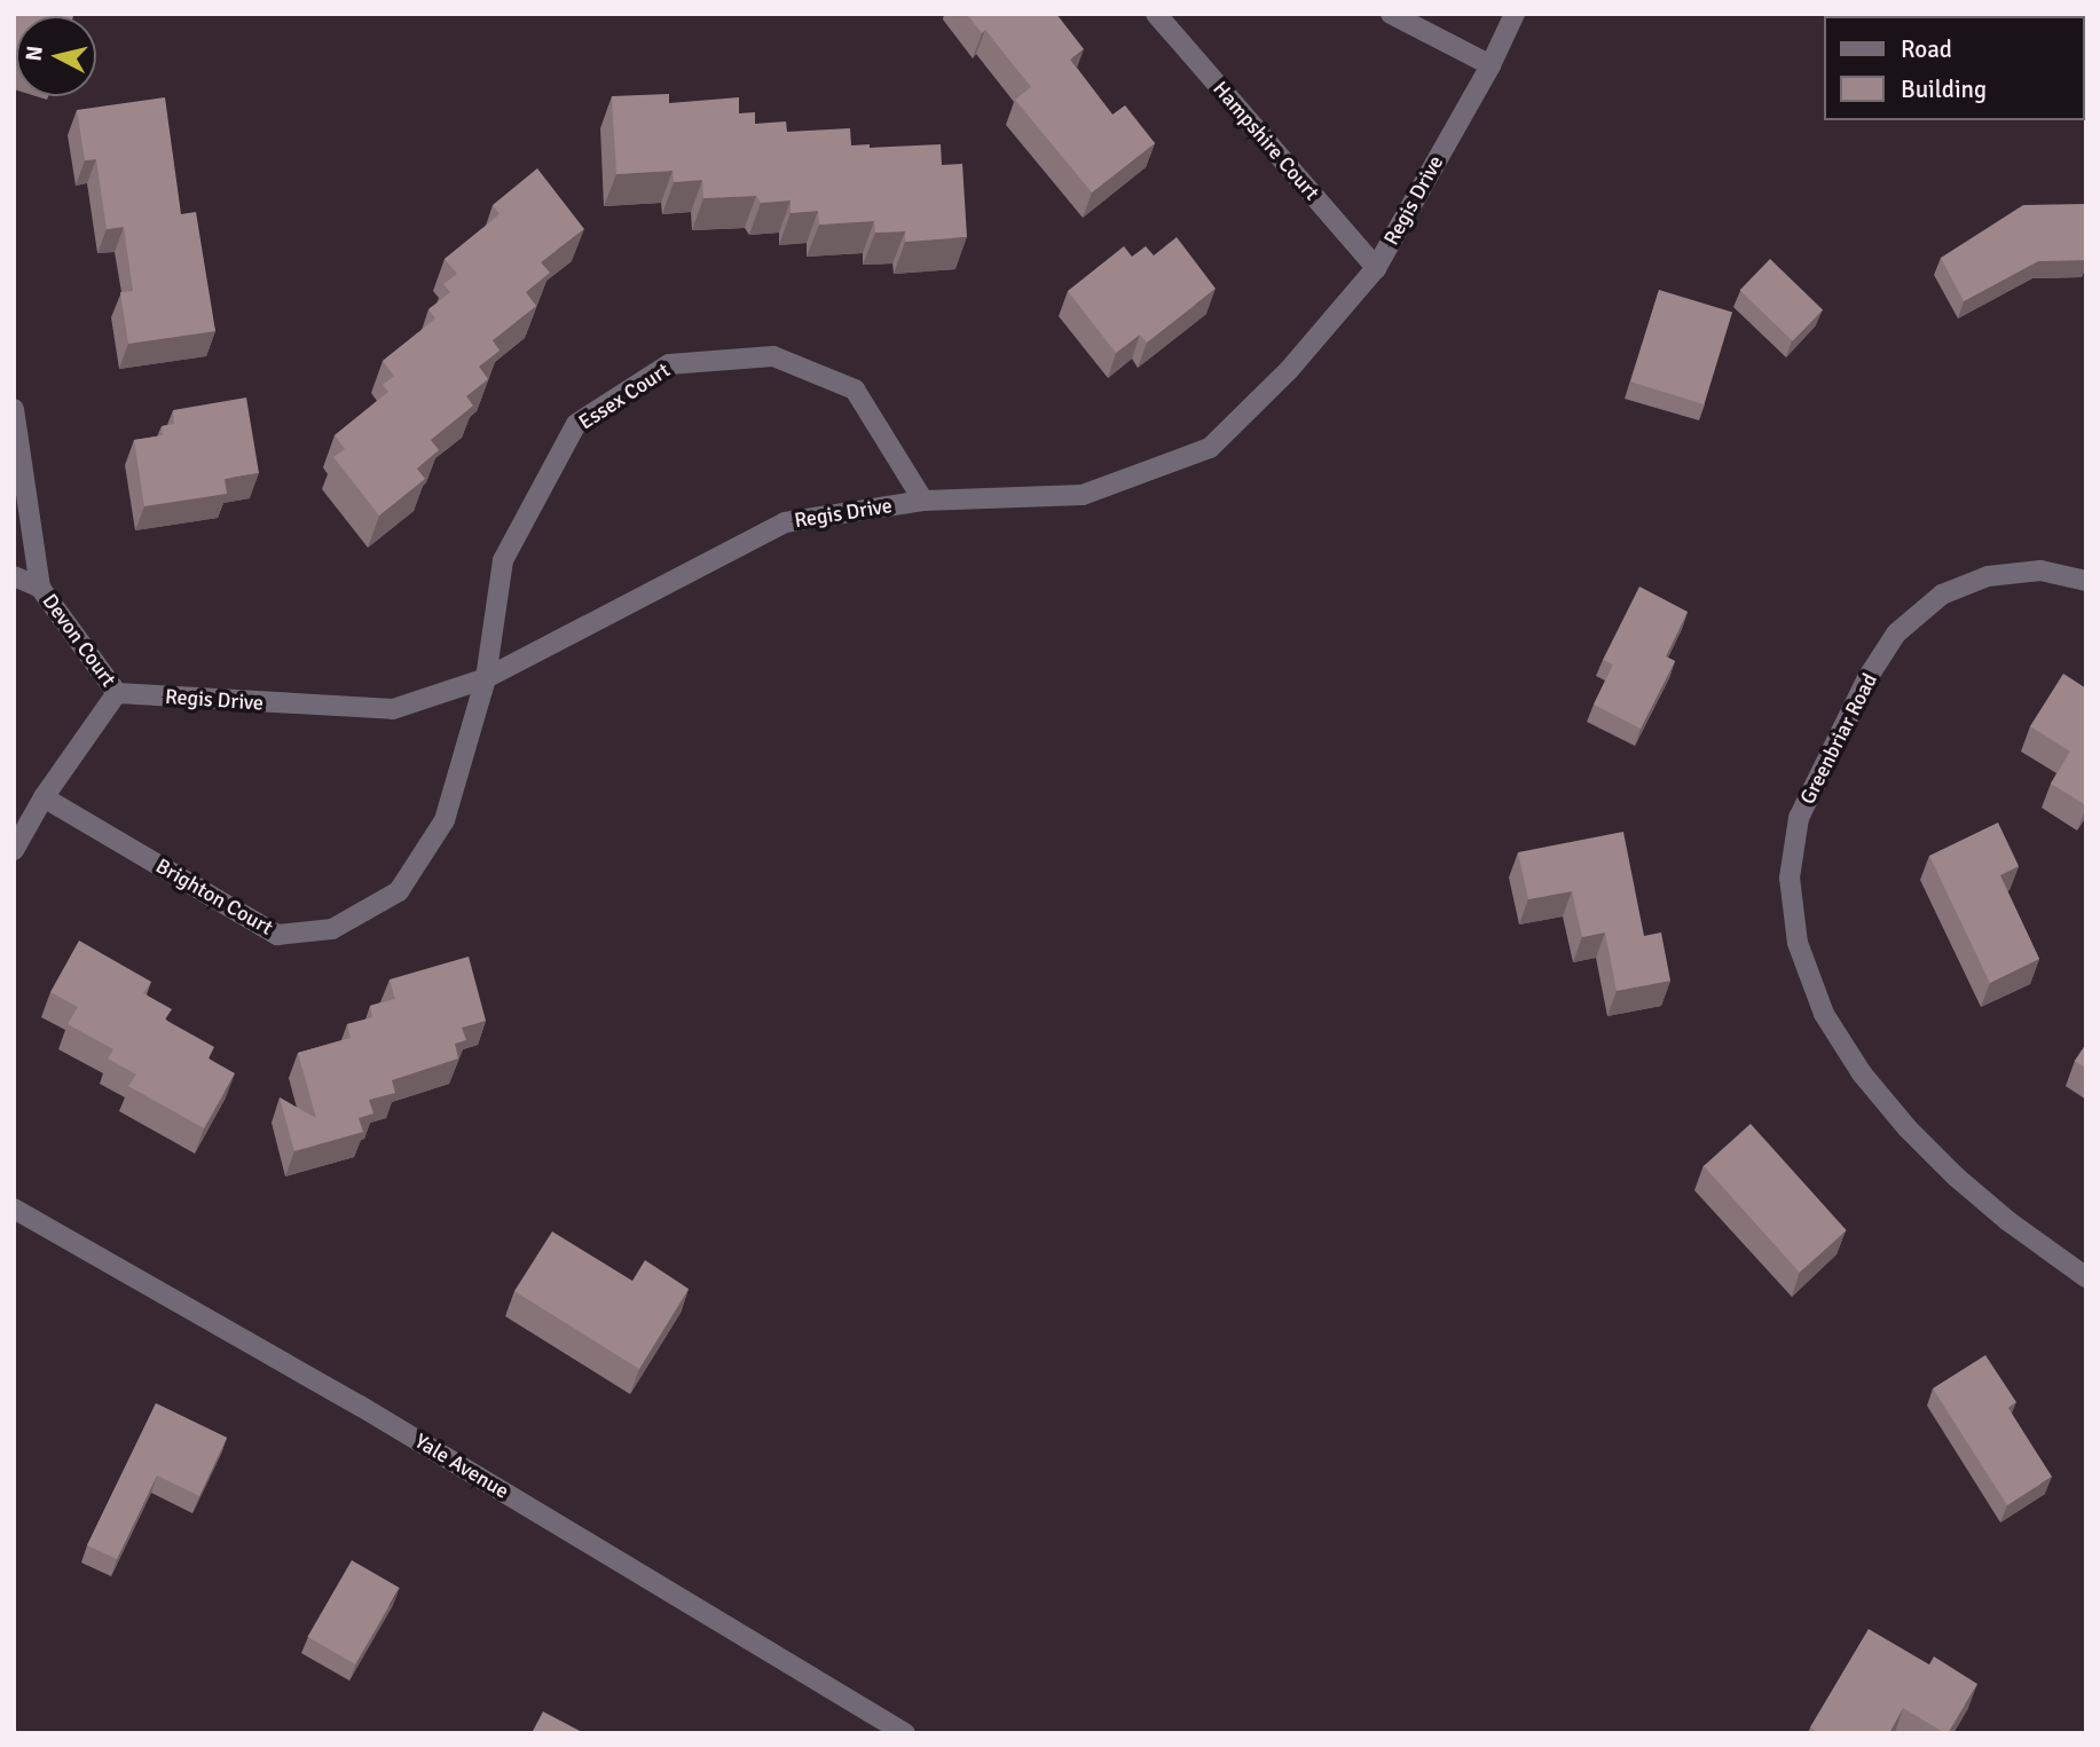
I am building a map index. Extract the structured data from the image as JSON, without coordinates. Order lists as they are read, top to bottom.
{
  "streets": {
    "street": [
      "Hampshire Court",
      "Regis Drive",
      "Essex Court",
      "Devon Court",
      "Greenbriar Road",
      "Brighton Court",
      "Yale Avenue"
    ]
  },
  "crossings": [
    ["Hampshire Court", "Regis Drive"],
    ["Regis Drive", "Essex Court"],
    ["Regis Drive", "Devon Court"],
    ["Regis Drive", "Brighton Court"],
    ["Essex Court", "Brighton Court"]
  ],
  "legend": ["Road", "Building"],
  "north": "left"
}
